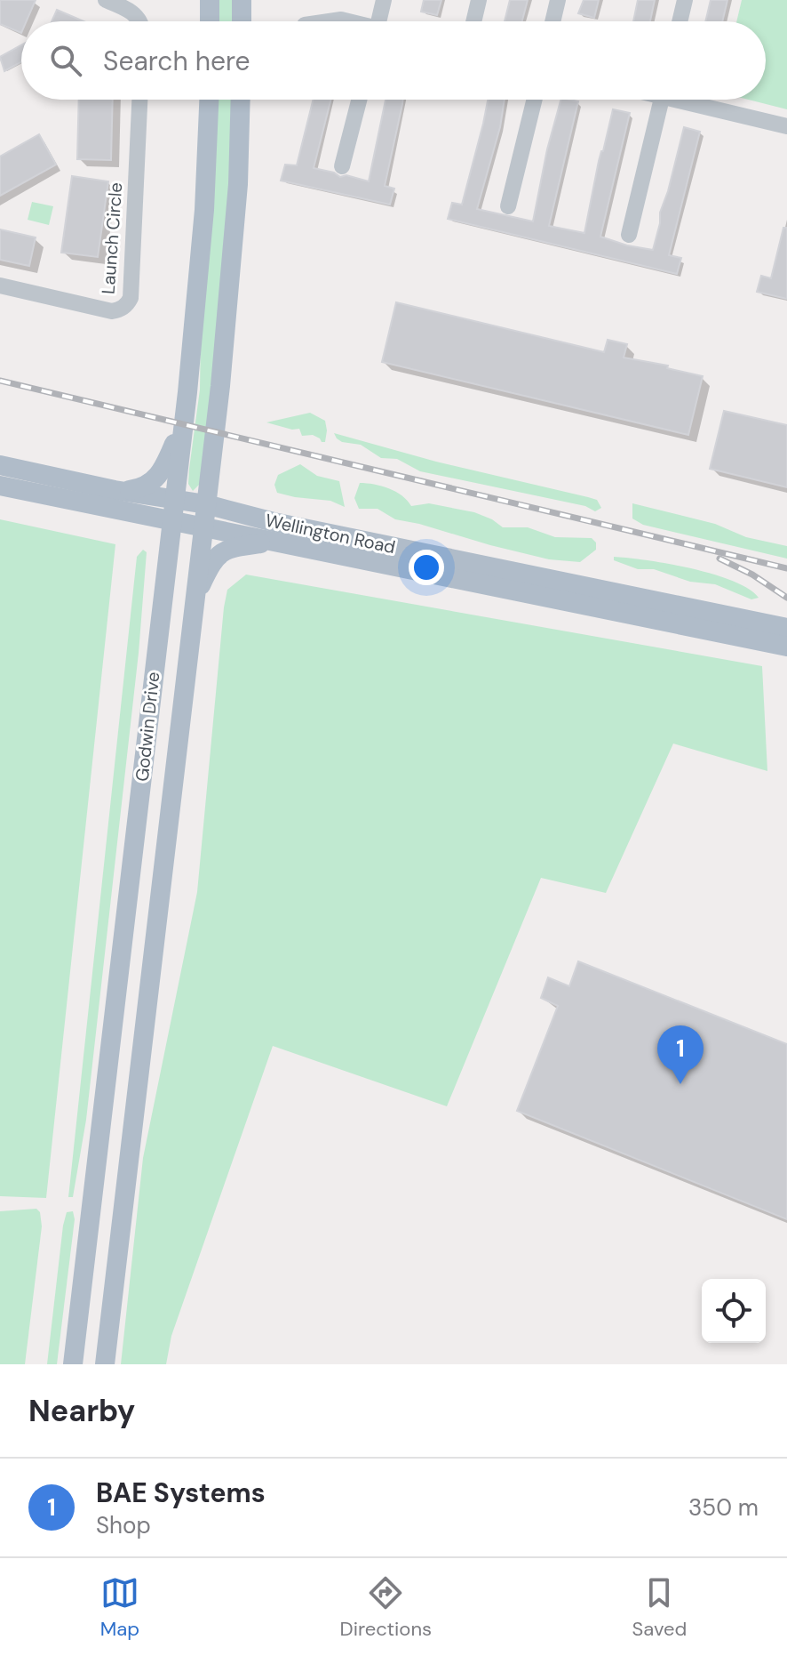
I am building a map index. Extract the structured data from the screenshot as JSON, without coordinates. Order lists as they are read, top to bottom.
{
  "streets": {
    "main road": ["Wellington Road", "Godwin Drive"],
    "street": ["Launch Circle"]
  },
  "crossings": [
    ["Wellington Road", "Godwin Drive"]
  ],
  "page": {
    "search": "Search here",
    "pins": "1",
    "heading": "Nearby",
    "list": [
      {
        "mark": "1",
        "name": "BAE Systems",
        "note": "Shop",
        "value": "350 m"
      }
    ],
    "nav": ["Map", "Directions", "Saved"]
  }
}
